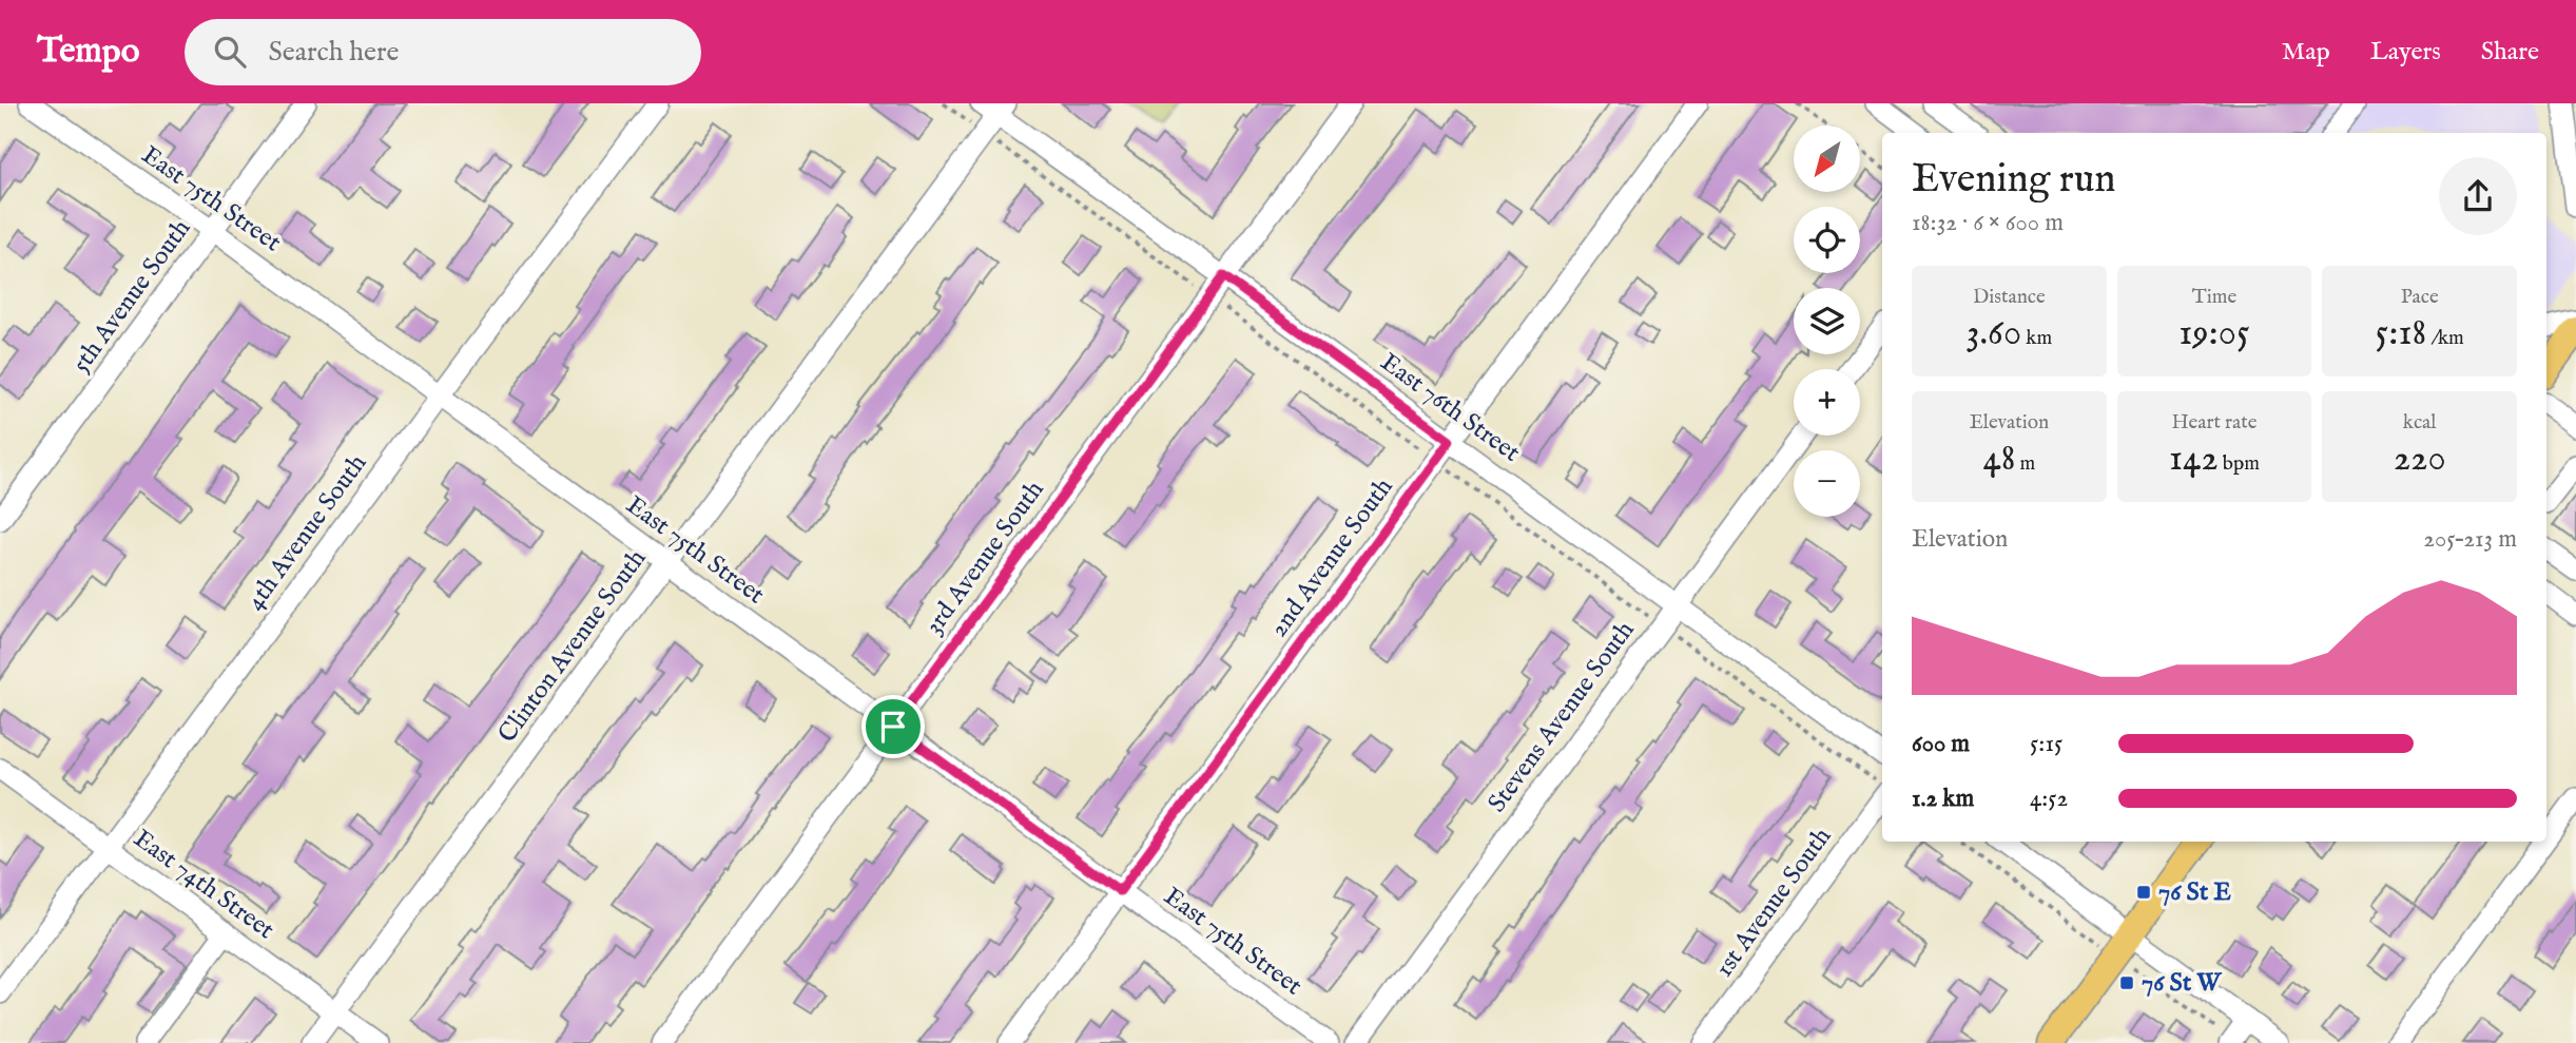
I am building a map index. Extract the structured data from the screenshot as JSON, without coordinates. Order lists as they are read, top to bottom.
{
  "streets": {
    "street": [
      "East 75th Street",
      "5th Avenue South",
      "East 76th Street",
      "4th Avenue South",
      "3rd Avenue South",
      "2nd Avenue South",
      "Clinton Avenue South",
      "Stevens Avenue South",
      "East 74th Street",
      "1st Avenue South"
    ]
  },
  "crossings": [
    ["East 75th Street", "5th Avenue South"],
    ["East 75th Street", "4th Avenue South"],
    ["East 75th Street", "3rd Avenue South"],
    ["East 75th Street", "2nd Avenue South"],
    ["East 75th Street", "Clinton Avenue South"],
    ["East 76th Street", "3rd Avenue South"],
    ["East 76th Street", "2nd Avenue South"],
    ["East 76th Street", "Clinton Avenue South"],
    ["East 76th Street", "Stevens Avenue South"],
    ["4th Avenue South", "East 74th Street"],
    ["Clinton Avenue South", "East 74th Street"]
  ],
  "places": {
    "transit": ["76 St E", "76 St W"]
  },
  "north": "bottom left",
  "page": {
    "header": "Tempo",
    "search": "Search here",
    "nav": ["Map", "Layers", "Share"],
    "map_buttons": ["+", "−"],
    "heading": ["Evening run", "18:32 · 6 × 600 m"],
    "stats": [
      ["Distance", "3.60 km"],
      ["Time", "19:05"],
      ["Pace", "5:18 /km"],
      ["Elevation", "48 m"],
      ["Heart rate", "142 bpm"],
      ["kcal", "220"]
    ],
    "chart": ["Elevation", "205–213 m"],
    "list": [
      {
        "name": "600 m",
        "note": "5:15"
      },
      {
        "name": "1.2 km",
        "note": "4:52"
      }
    ]
  }
}
